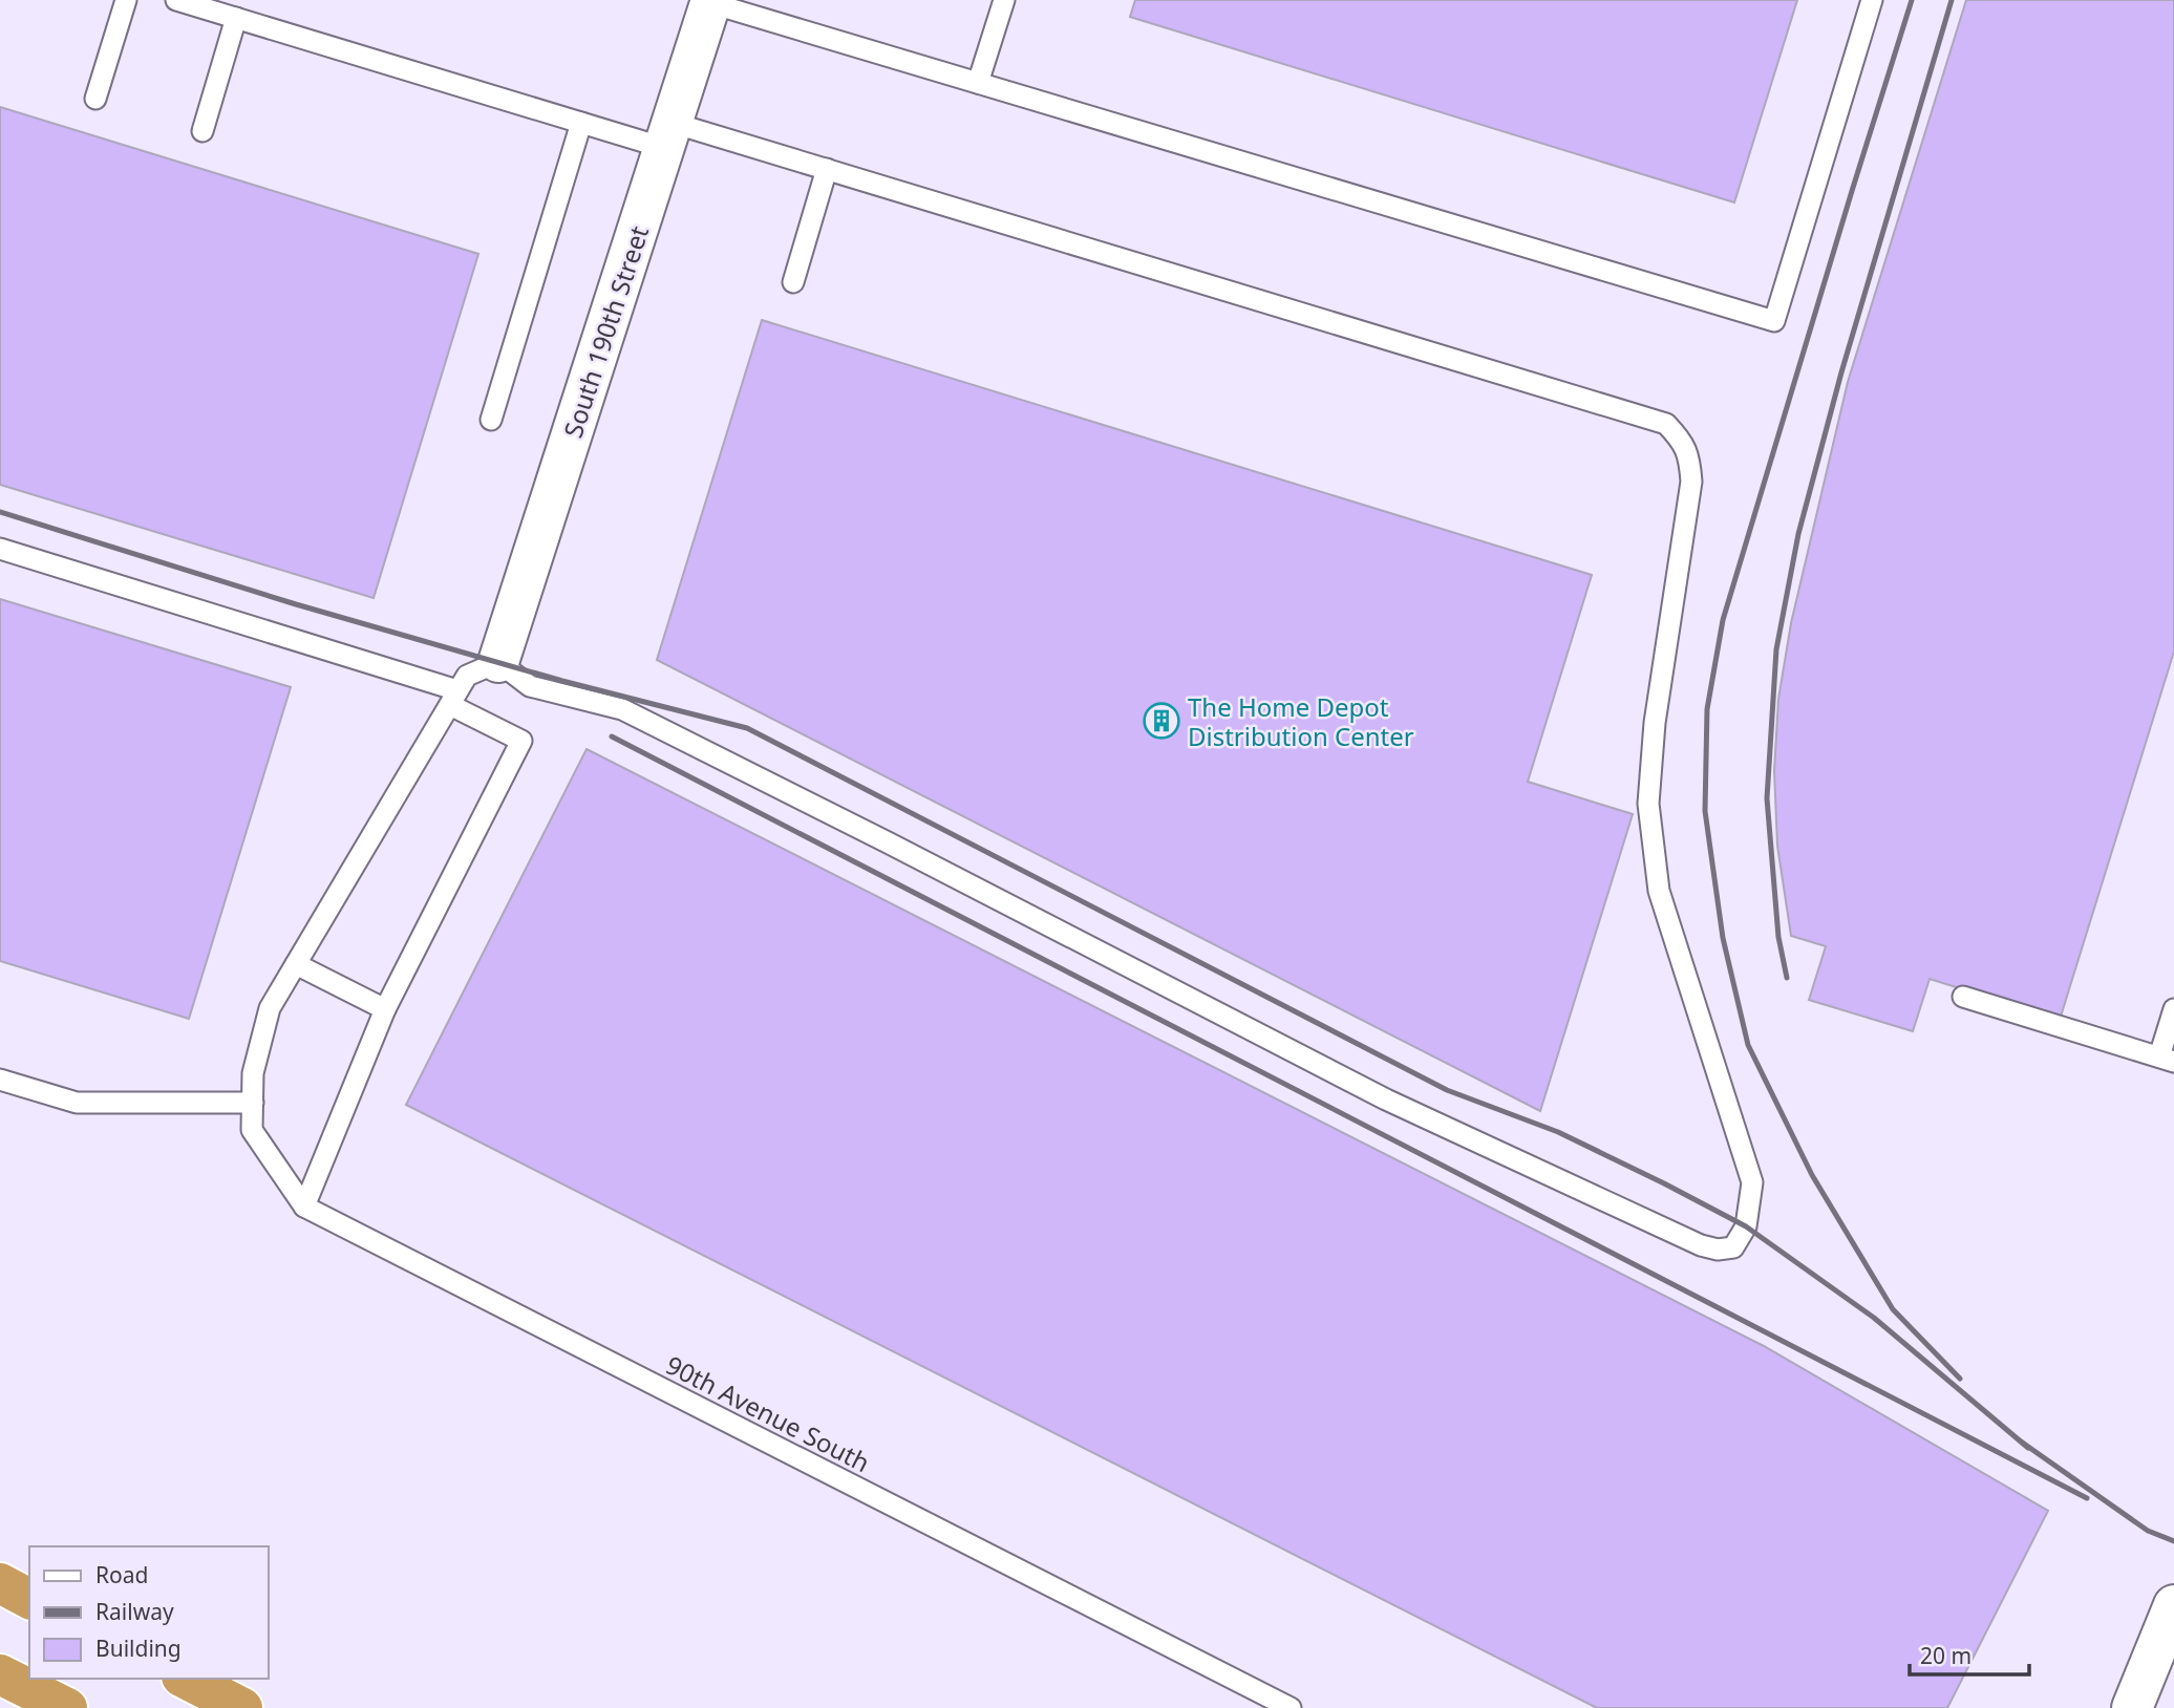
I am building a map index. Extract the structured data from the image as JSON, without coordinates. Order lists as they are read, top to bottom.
{
  "streets": {
    "street": ["South 190th Street"],
    "lane": ["90th Avenue South"]
  },
  "places": {
    "building": ["The Home Depot Distribution Center"]
  },
  "legend": ["Road", "Railway", "Building"],
  "scale_bar": "20 m"
}
